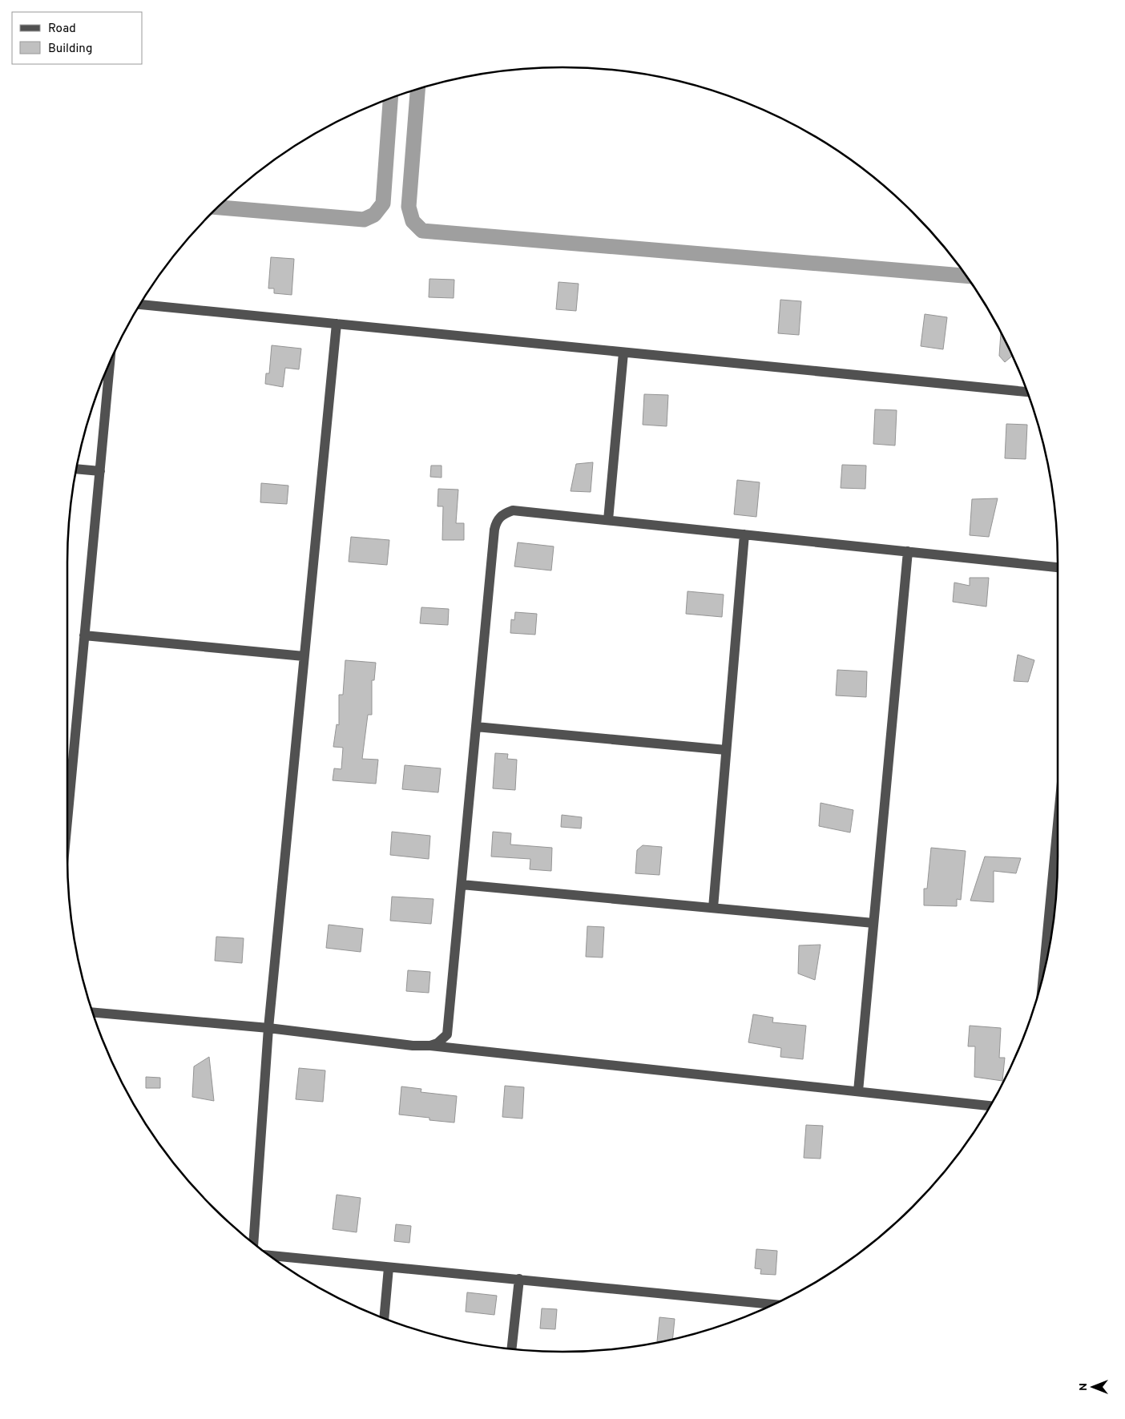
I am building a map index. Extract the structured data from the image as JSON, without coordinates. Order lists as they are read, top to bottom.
{
  "legend": ["Road", "Building"],
  "north": "left"
}
